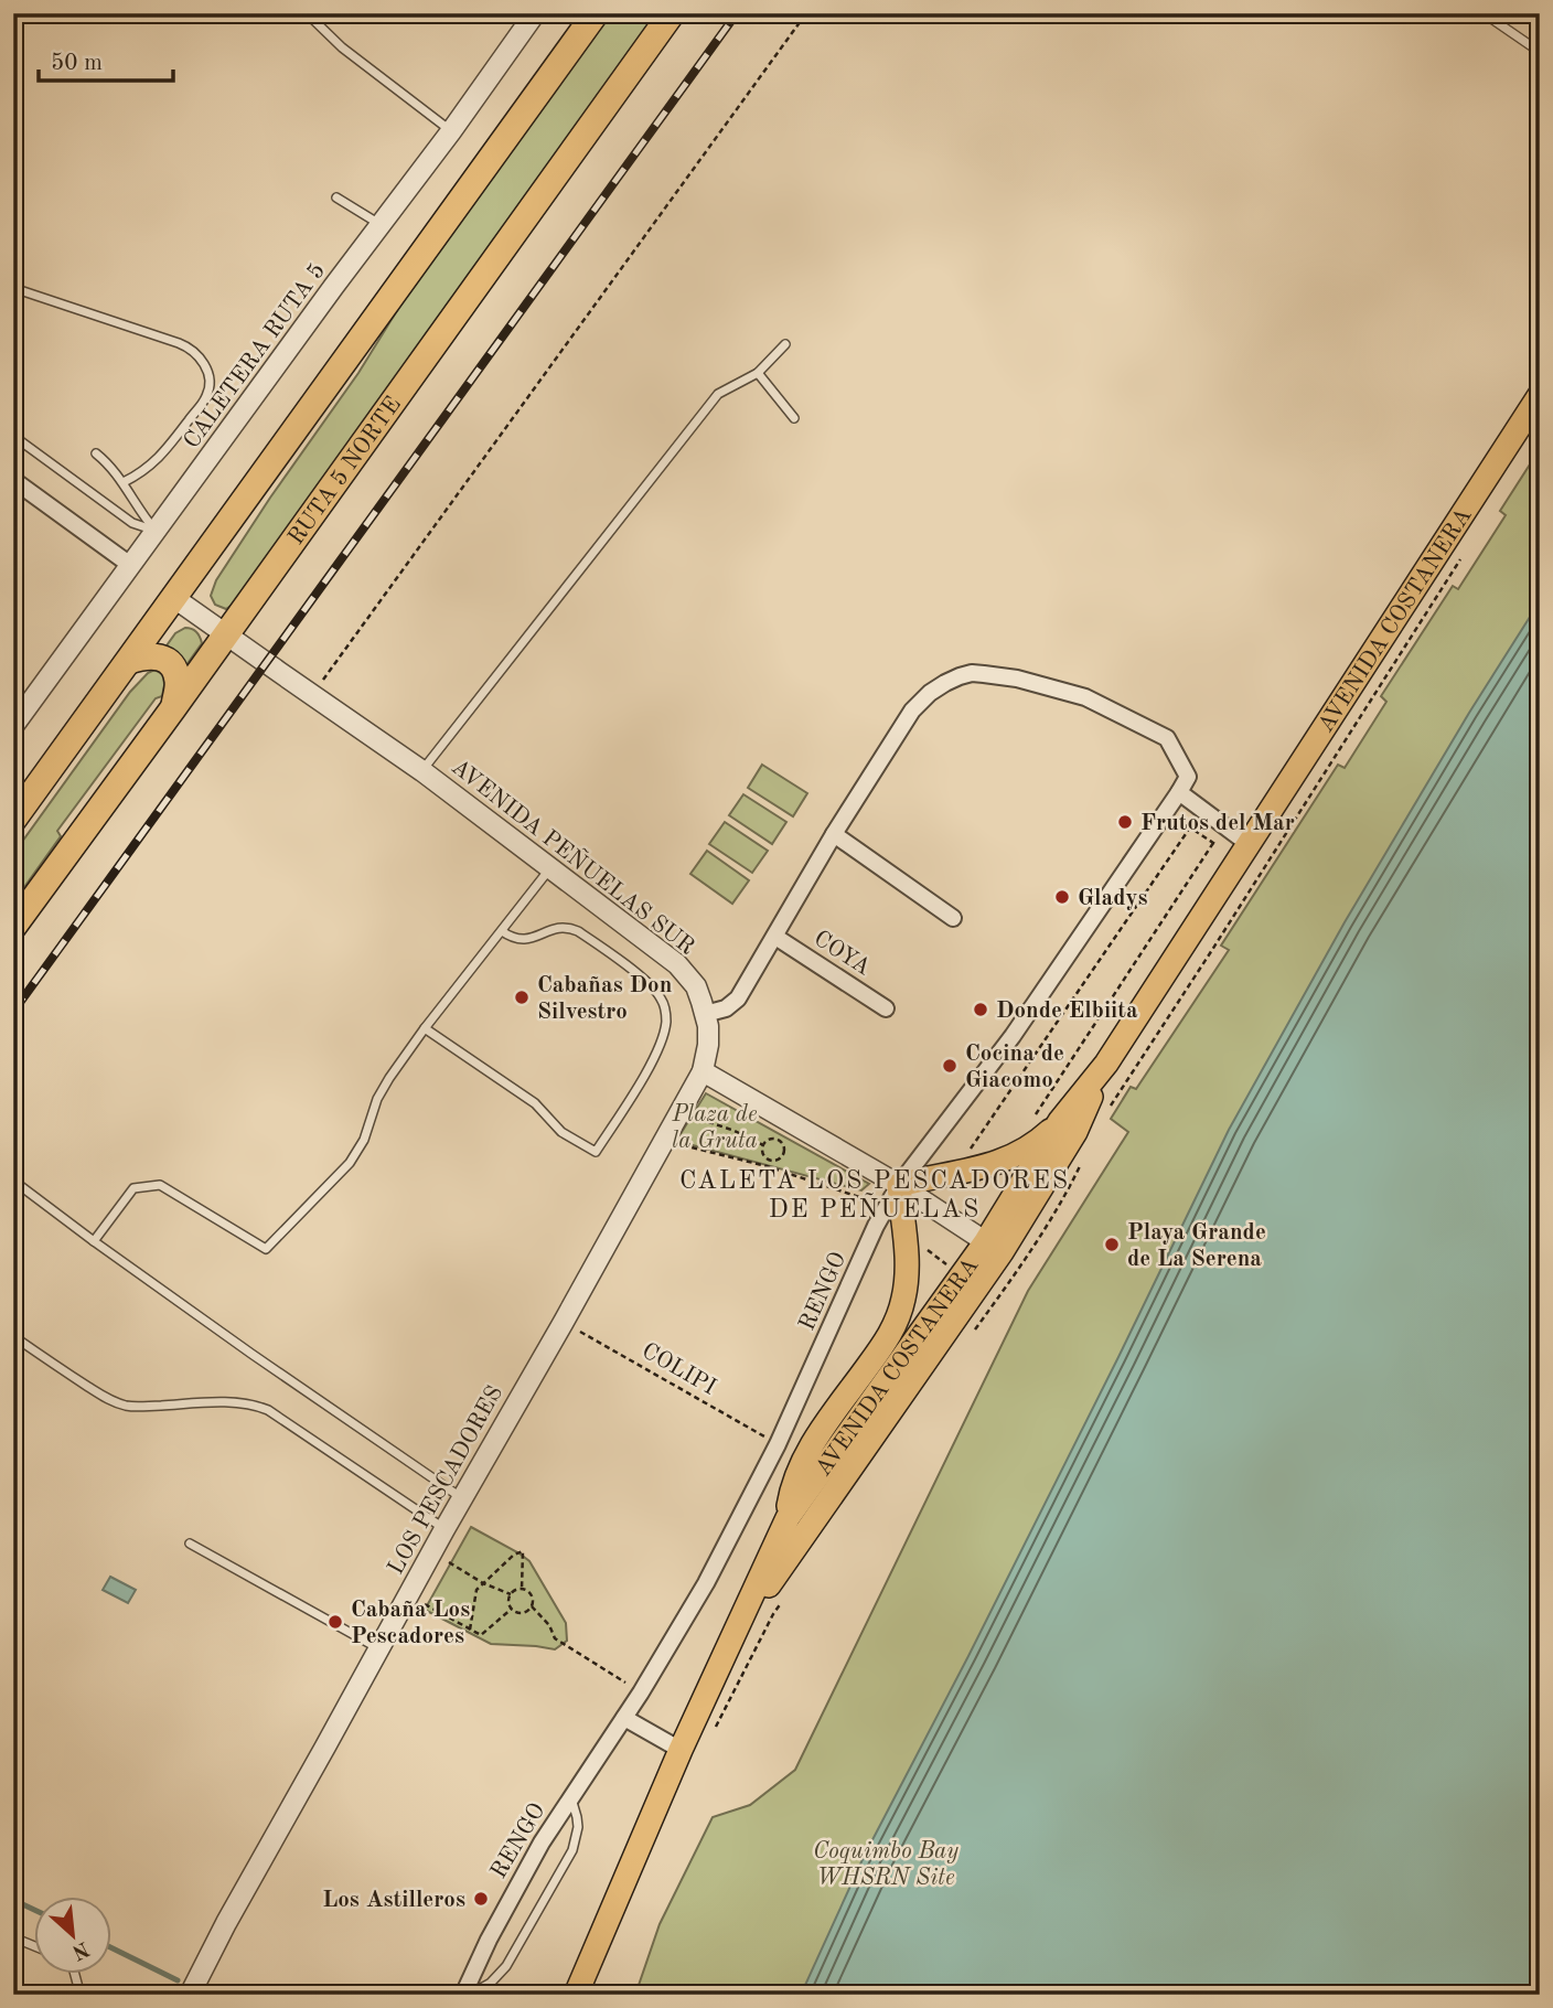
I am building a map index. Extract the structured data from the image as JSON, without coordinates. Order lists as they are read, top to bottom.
{
  "streets": {
    "highway": ["RUTA 5 NORTE"],
    "main road": ["AVENIDA COSTANERA"],
    "street": [
      "CALETERA RUTA 5",
      "AVENIDA PEÑUELAS SUR",
      "COYA",
      "RENGO",
      "LOS PESCADORES"
    ],
    "path": ["COLIPI"]
  },
  "crossings": [
    ["RUTA 5 NORTE", "AVENIDA PEÑUELAS SUR"],
    ["AVENIDA PEÑUELAS SUR", "LOS PESCADORES"],
    ["RENGO", "COLIPI"],
    ["COLIPI", "LOS PESCADORES"]
  ],
  "districts": ["CALETA LOS PESCADORES DE PEÑUELAS"],
  "parks": ["Plaza de la Gruta", "Coquimbo Bay WHSRN Site"],
  "places": [
    "Frutos del Mar",
    "Gladys",
    "Cabañas Don Silvestro",
    "Donde Elbiita",
    "Cocina de Giacomo",
    "Playa Grande de La Serena",
    "Cabaña Los Pescadores",
    "Los Astilleros"
  ],
  "scale_bar": "50 m",
  "north": "bottom right"
}
